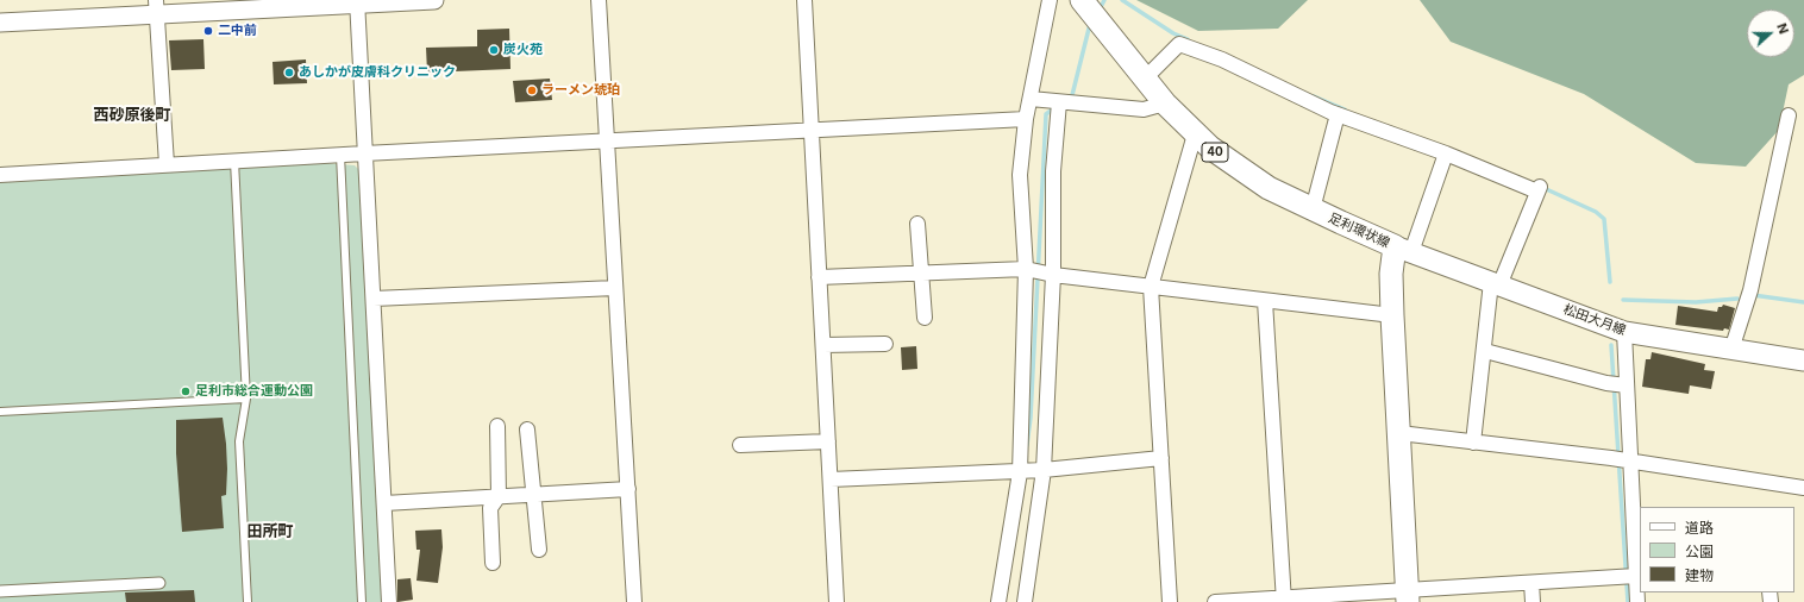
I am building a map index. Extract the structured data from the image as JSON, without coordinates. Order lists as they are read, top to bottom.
{
  "streets": {
    "main road": ["40", "足利環状線", "松田大月線"]
  },
  "crossings": [
    ["足利環状線", "松田大月線"]
  ],
  "districts": ["西砂原後町", "田所町"],
  "places": [
    "二中前",
    "炭火苑",
    "あしかが皮膚科クリニック",
    "ラーメン琥珀",
    "足利市総合運動公園"
  ],
  "legend": ["道路", "公園", "建物"],
  "north": "right"
}
